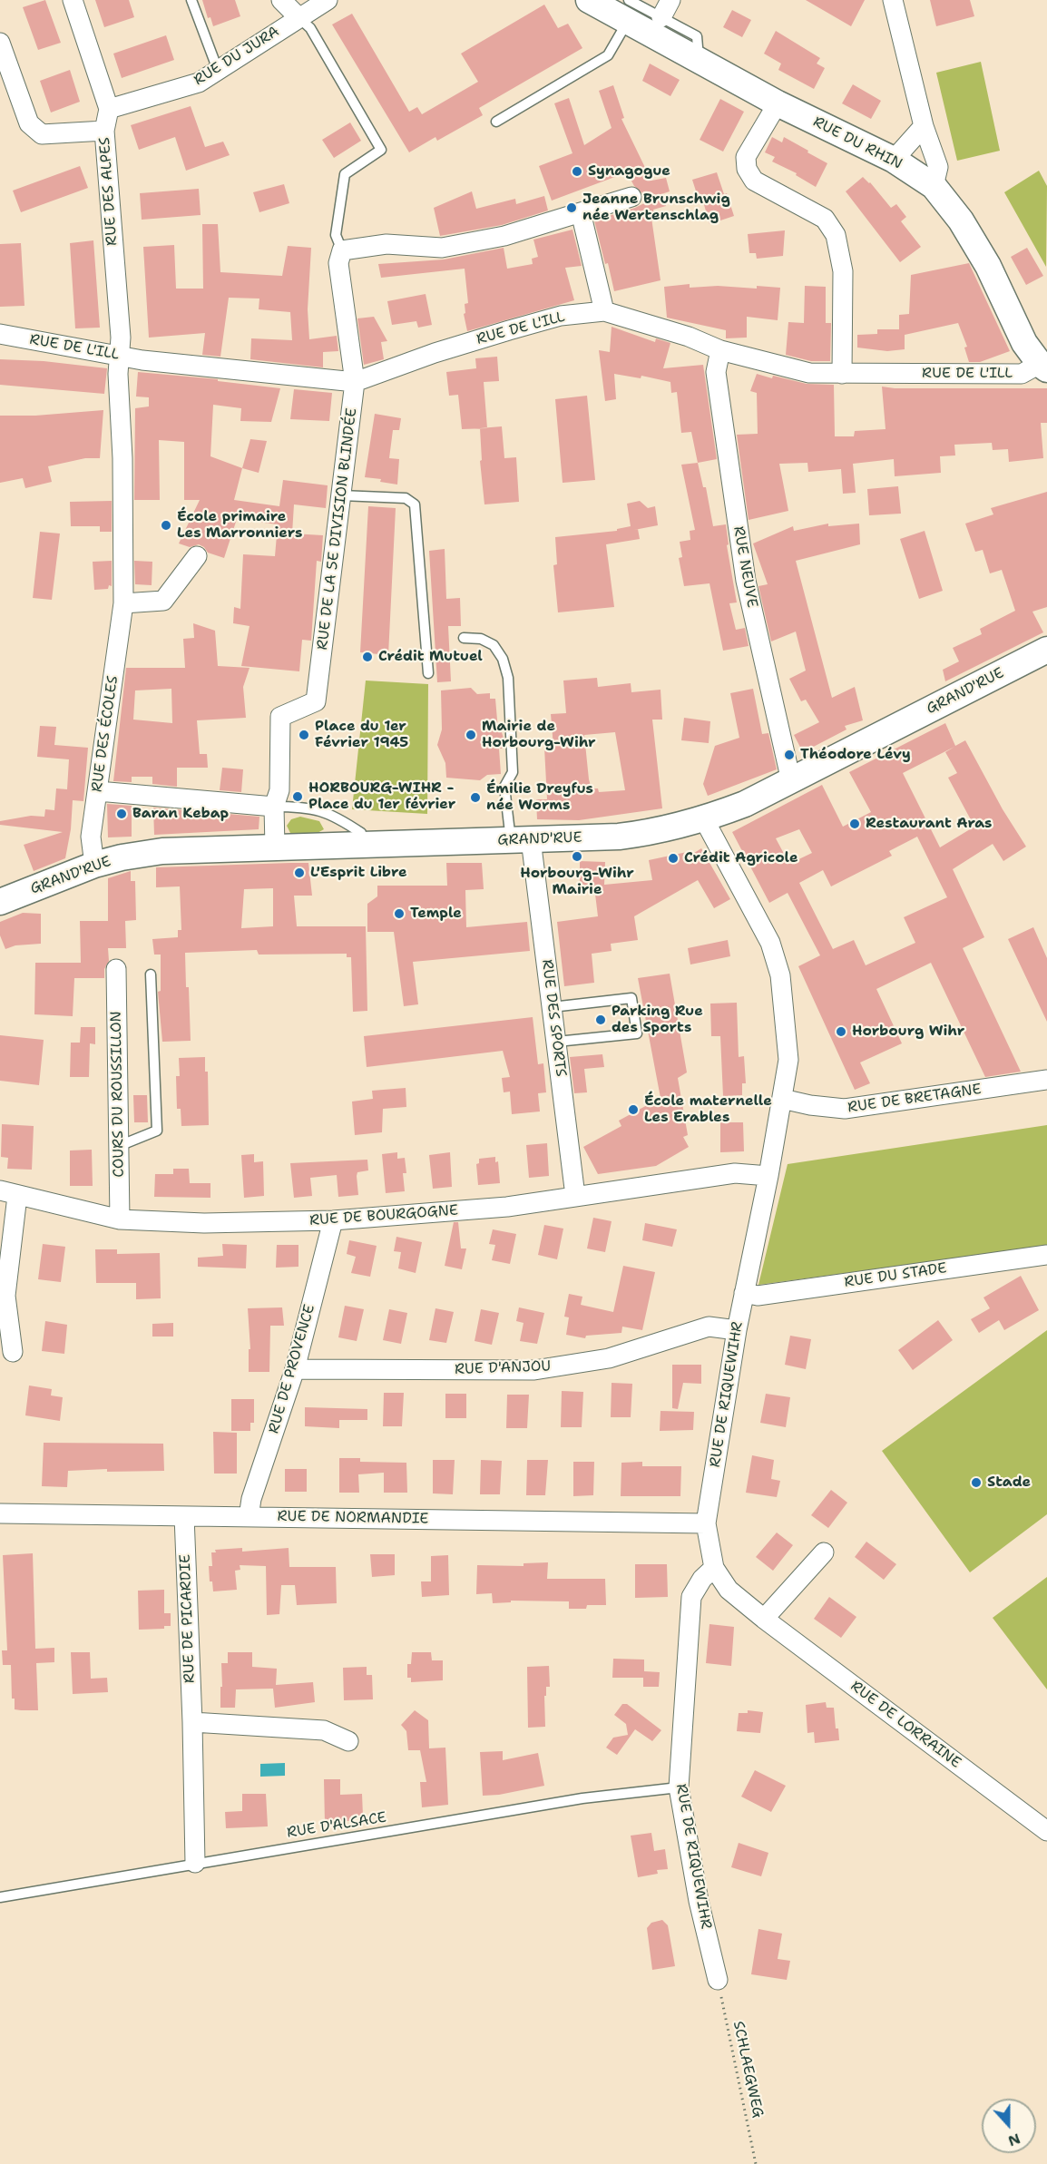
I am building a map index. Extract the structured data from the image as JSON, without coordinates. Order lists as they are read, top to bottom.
{
  "streets": {
    "main road": ["RUE DU RHIN", "GRAND'RUE"],
    "street": [
      "RUE DU JURA",
      "RUE DES ALPES",
      "RUE DE L'ILL",
      "RUE DE LA 5E DIVISION BLINDÉE",
      "RUE NEUVE",
      "RUE DES ÉCOLES",
      "RUE DES SPORTS",
      "COURS DU ROUSSILLON",
      "RUE DE BRETAGNE",
      "RUE DE BOURGOGNE",
      "RUE DU STADE",
      "RUE D'ANJOU",
      "RUE DE PROVENCE",
      "RUE DE RIQUEWIHR",
      "RUE DE NORMANDIE",
      "RUE DE PICARDIE",
      "RUE DE LORRAINE"
    ],
    "lane": ["RUE D'ALSACE"],
    "path": ["SCHLAEGWEG"]
  },
  "crossings": [
    ["RUE DU JURA", "RUE DES ALPES"],
    ["RUE DU RHIN", "RUE DE L'ILL"],
    ["RUE DES ALPES", "RUE DE L'ILL"],
    ["RUE DES ALPES", "RUE DES ÉCOLES"],
    ["RUE DE L'ILL", "RUE DE LA 5E DIVISION BLINDÉE"],
    ["RUE DE L'ILL", "RUE NEUVE"],
    ["RUE DE L'ILL", "RUE DES ÉCOLES"],
    ["RUE NEUVE", "GRAND'RUE"],
    ["GRAND'RUE", "RUE DES ÉCOLES"],
    ["GRAND'RUE", "RUE DES SPORTS"],
    ["GRAND'RUE", "RUE DE RIQUEWIHR"],
    ["RUE DES SPORTS", "RUE DE BOURGOGNE"],
    ["COURS DU ROUSSILLON", "RUE DE BOURGOGNE"],
    ["RUE DE BRETAGNE", "RUE DE RIQUEWIHR"],
    ["RUE DE BOURGOGNE", "RUE DE PROVENCE"],
    ["RUE DE BOURGOGNE", "RUE DE RIQUEWIHR"],
    ["RUE DU STADE", "RUE DE RIQUEWIHR"],
    ["RUE D'ANJOU", "RUE DE PROVENCE"],
    ["RUE D'ANJOU", "RUE DE RIQUEWIHR"],
    ["RUE DE PROVENCE", "RUE DE NORMANDIE"],
    ["RUE DE RIQUEWIHR", "RUE DE NORMANDIE"],
    ["RUE DE RIQUEWIHR", "RUE DE LORRAINE"],
    ["RUE DE RIQUEWIHR", "RUE D'ALSACE"],
    ["RUE DE RIQUEWIHR", "SCHLAEGWEG"],
    ["RUE DE NORMANDIE", "RUE DE PICARDIE"],
    ["RUE DE PICARDIE", "RUE D'ALSACE"]
  ],
  "places": [
    "Synagogue",
    "Jeanne Brunschwig née Wertenschlag",
    "École primaire Les Marronniers",
    "Crédit Mutuel",
    "Place du 1er Février 1945",
    "Mairie de Horbourg-Wihr",
    "Théodore Lévy",
    "HORBOURG-WIHR - Place du 1er février",
    "Émilie Dreyfus née Worms",
    "Baran Kebap",
    "Restaurant Aras",
    "Horbourg-Wihr Mairie",
    "Crédit Agricole",
    "L'Esprit Libre",
    "Temple",
    "Parking Rue des Sports",
    "Horbourg Wihr",
    "École maternelle Les Erables",
    "Stade"
  ],
  "north": "bottom"
}
